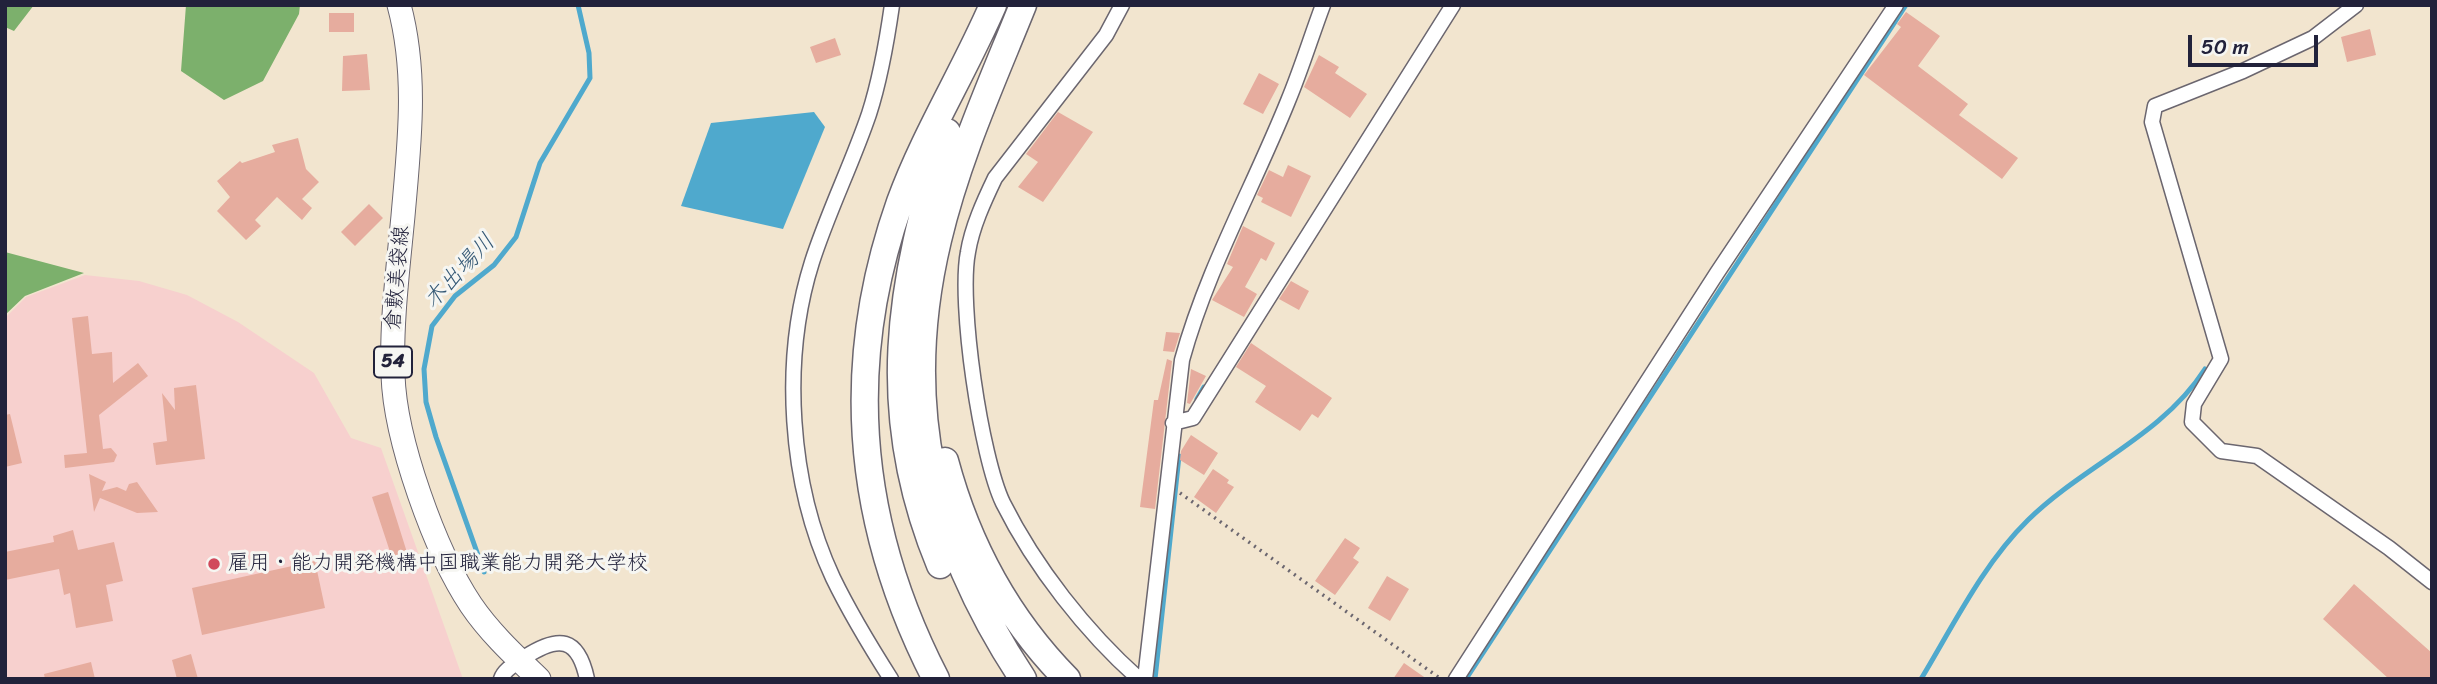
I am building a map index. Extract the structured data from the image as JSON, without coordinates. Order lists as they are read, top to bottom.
{
  "streets": {
    "main road": ["倉敷美袋線", "54"]
  },
  "water": ["木出場川"],
  "places": ["雇用・能力開発機構中国職業能力開発大学校"],
  "scale_bar": "50 m"
}
